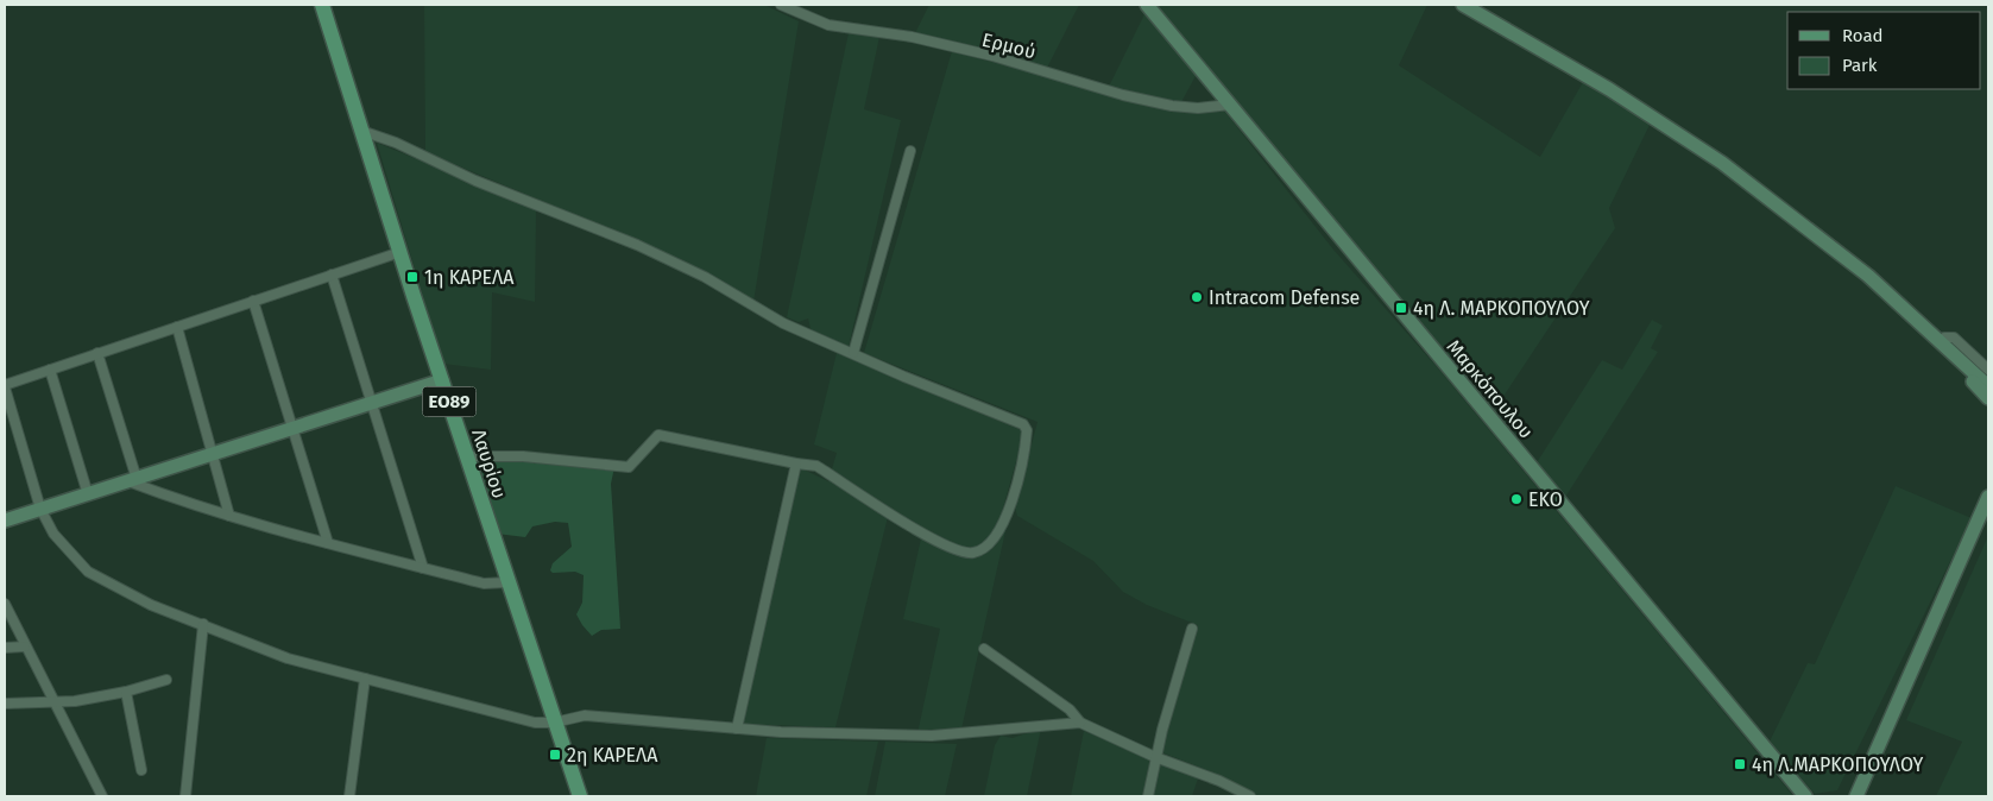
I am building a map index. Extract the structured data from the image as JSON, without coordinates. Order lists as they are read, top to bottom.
{
  "streets": {
    "main road": ["ΕΟ89", "Λαυρίου"],
    "street": ["Ερμού", "Μαρκόπουλου"]
  },
  "crossings": [
    ["Ερμού", "Μαρκόπουλου"]
  ],
  "places": {
    "transit": [
      "1η ΚΑΡΕΛΑ",
      "4η Λ. ΜΑΡΚΟΠΟΥΛΟΥ",
      "2η ΚΑΡΕΛΑ",
      "4η Λ.ΜΑΡΚΟΠΟΥΛΟΥ"
    ],
    "other": ["Intracom Defense", "EKO"]
  },
  "legend": ["Road", "Park"]
}
